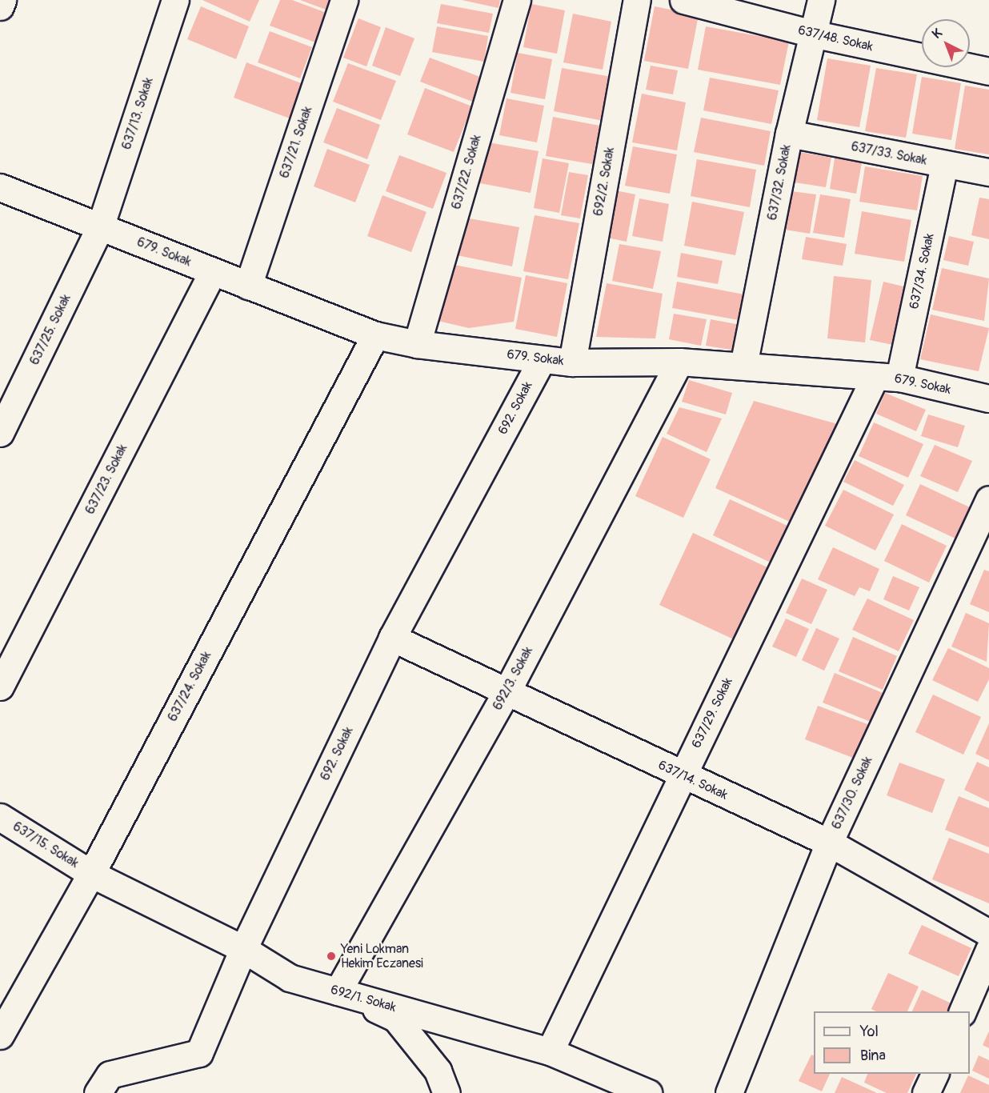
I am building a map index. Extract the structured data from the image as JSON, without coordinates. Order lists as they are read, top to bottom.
{
  "streets": {
    "street": [
      "637/48. Sokak",
      "637/13. Sokak",
      "637/21. Sokak",
      "637/33. Sokak",
      "637/22. Sokak",
      "692/2. Sokak",
      "637/32. Sokak",
      "679. Sokak",
      "637/34. Sokak",
      "637/25. Sokak",
      "692. Sokak",
      "637/23. Sokak",
      "692/3. Sokak",
      "637/24. Sokak",
      "637/29. Sokak",
      "637/14. Sokak",
      "637/30. Sokak",
      "637/15. Sokak",
      "692/1. Sokak"
    ]
  },
  "crossings": [
    ["637/48. Sokak", "637/32. Sokak"],
    ["637/13. Sokak", "679. Sokak"],
    ["637/13. Sokak", "637/25. Sokak"],
    ["637/21. Sokak", "679. Sokak"],
    ["637/33. Sokak", "637/32. Sokak"],
    ["637/33. Sokak", "637/34. Sokak"],
    ["637/22. Sokak", "679. Sokak"],
    ["692/2. Sokak", "679. Sokak"],
    ["637/32. Sokak", "679. Sokak"],
    ["679. Sokak", "637/34. Sokak"],
    ["679. Sokak", "637/25. Sokak"],
    ["679. Sokak", "692. Sokak"],
    ["679. Sokak", "637/23. Sokak"],
    ["679. Sokak", "692/3. Sokak"],
    ["679. Sokak", "637/24. Sokak"],
    ["679. Sokak", "637/29. Sokak"],
    ["637/34. Sokak", "637/29. Sokak"],
    ["692. Sokak", "637/14. Sokak"],
    ["692. Sokak", "692/1. Sokak"],
    ["692/3. Sokak", "637/14. Sokak"],
    ["692/3. Sokak", "692/1. Sokak"],
    ["637/24. Sokak", "637/15. Sokak"],
    ["637/24. Sokak", "692/1. Sokak"],
    ["637/29. Sokak", "637/14. Sokak"],
    ["637/29. Sokak", "692/1. Sokak"],
    ["637/14. Sokak", "637/30. Sokak"],
    ["637/15. Sokak", "692/1. Sokak"]
  ],
  "places": ["Yeni Lokman Hekim Eczanesi"],
  "legend": ["Yol", "Bina"],
  "north": "top left"
}
